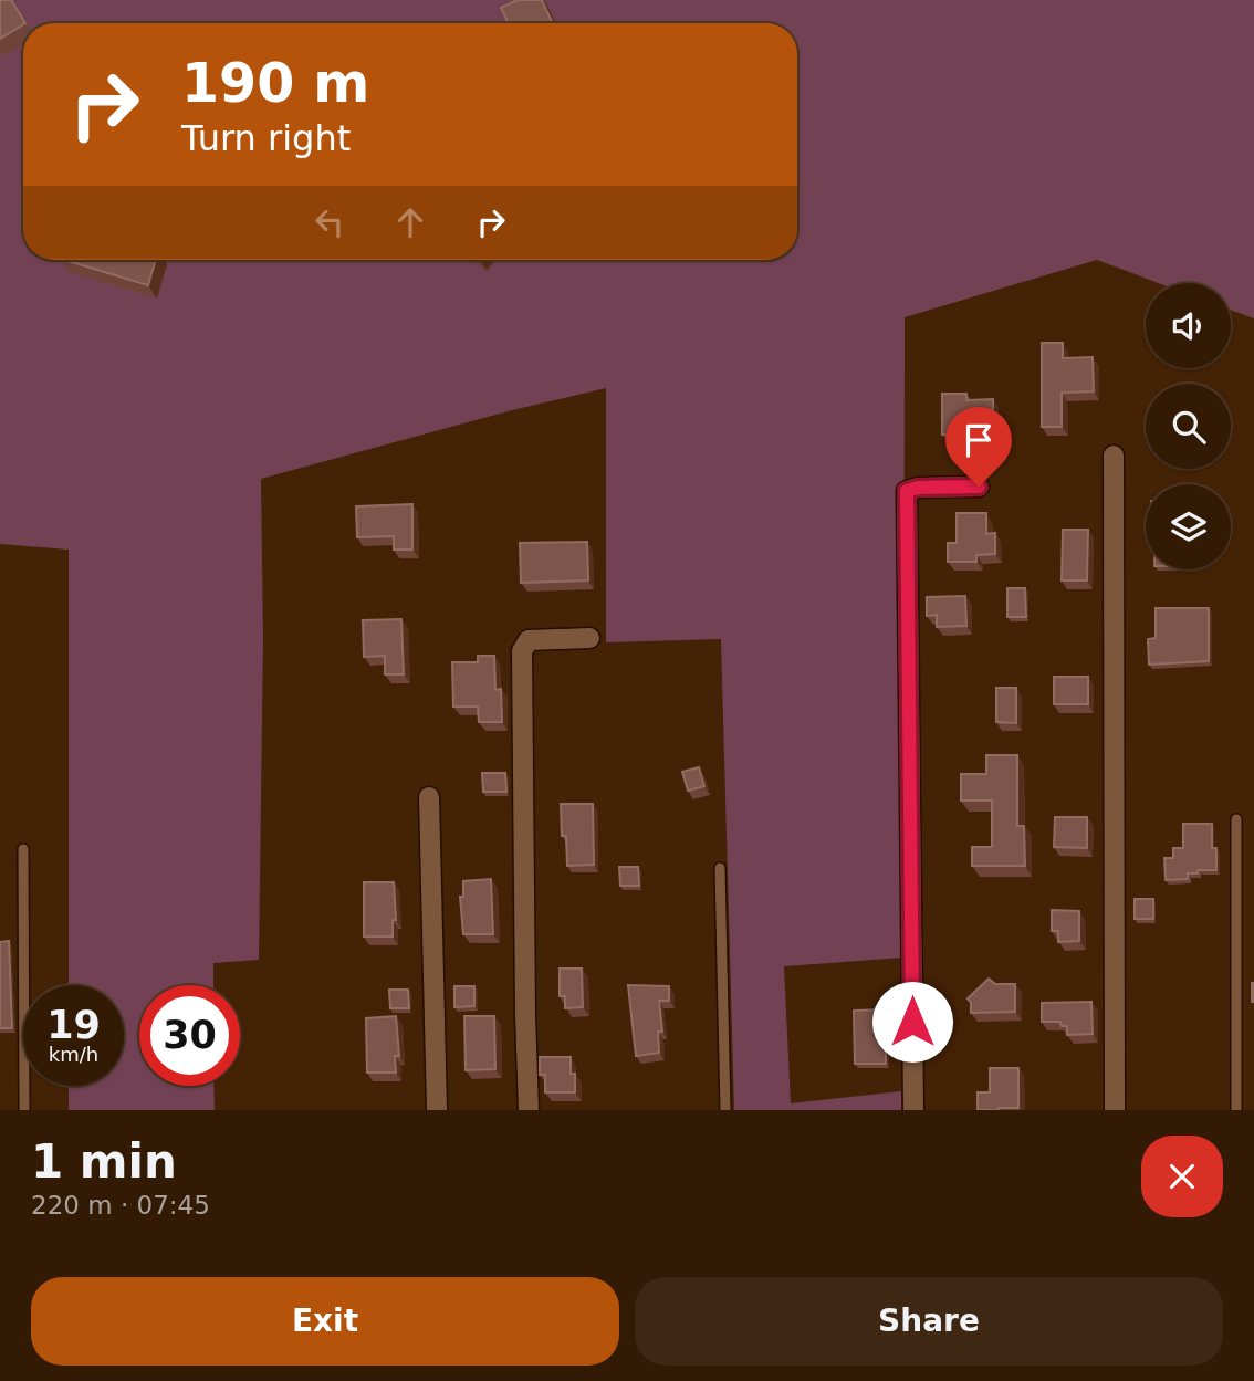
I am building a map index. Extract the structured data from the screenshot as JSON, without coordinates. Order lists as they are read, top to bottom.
{
  "page": {
    "turn": ["190 m", "Turn right"],
    "speed": "19 km/h",
    "limit": "30",
    "heading": ["1 min", "220 m · 07:45"],
    "buttons": ["Exit", "Share"]
  }
}
